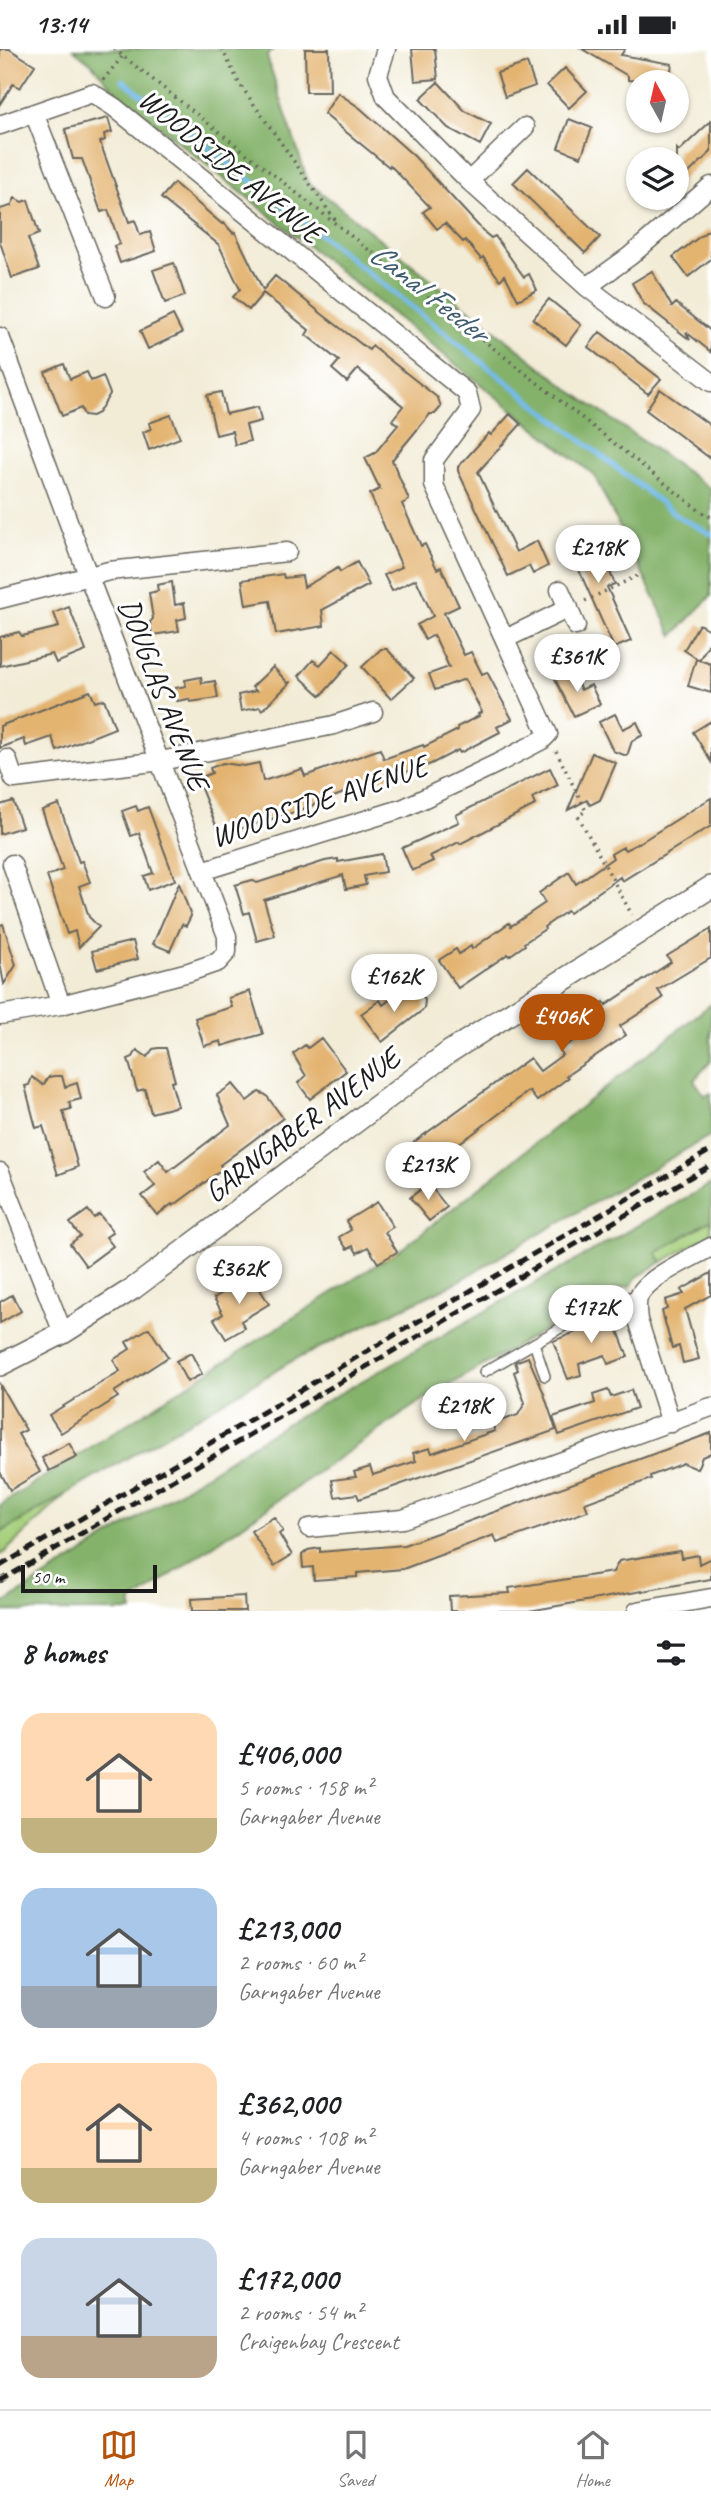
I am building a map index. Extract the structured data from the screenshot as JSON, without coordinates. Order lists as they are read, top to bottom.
{
  "streets": {
    "street": ["WOODSIDE AVENUE", "DOUGLAS AVENUE", "GARNGABER AVENUE"]
  },
  "crossings": [
    ["WOODSIDE AVENUE", "DOUGLAS AVENUE"]
  ],
  "water": ["Canal Feeder"],
  "scale_bar": "50 m",
  "north": "top",
  "page": {
    "status": "13:14",
    "price": [
      "£218K",
      "£361K",
      "£162K",
      "£406K",
      "£213K",
      "£362K",
      "£172K",
      "£218K"
    ],
    "scale": "50 m",
    "heading": "8 homes",
    "list": [
      {
        "name": "£406,000",
        "note": "5 rooms · 158 m² · Garngaber Avenue"
      },
      {
        "name": "£213,000",
        "note": "2 rooms · 60 m² · Garngaber Avenue"
      },
      {
        "name": "£362,000",
        "note": "4 rooms · 108 m² · Garngaber Avenue"
      },
      {
        "name": "£172,000",
        "note": "2 rooms · 54 m² · Craigenbay Crescent"
      }
    ],
    "tabs": ["Map", "Saved", "Home"]
  }
}
